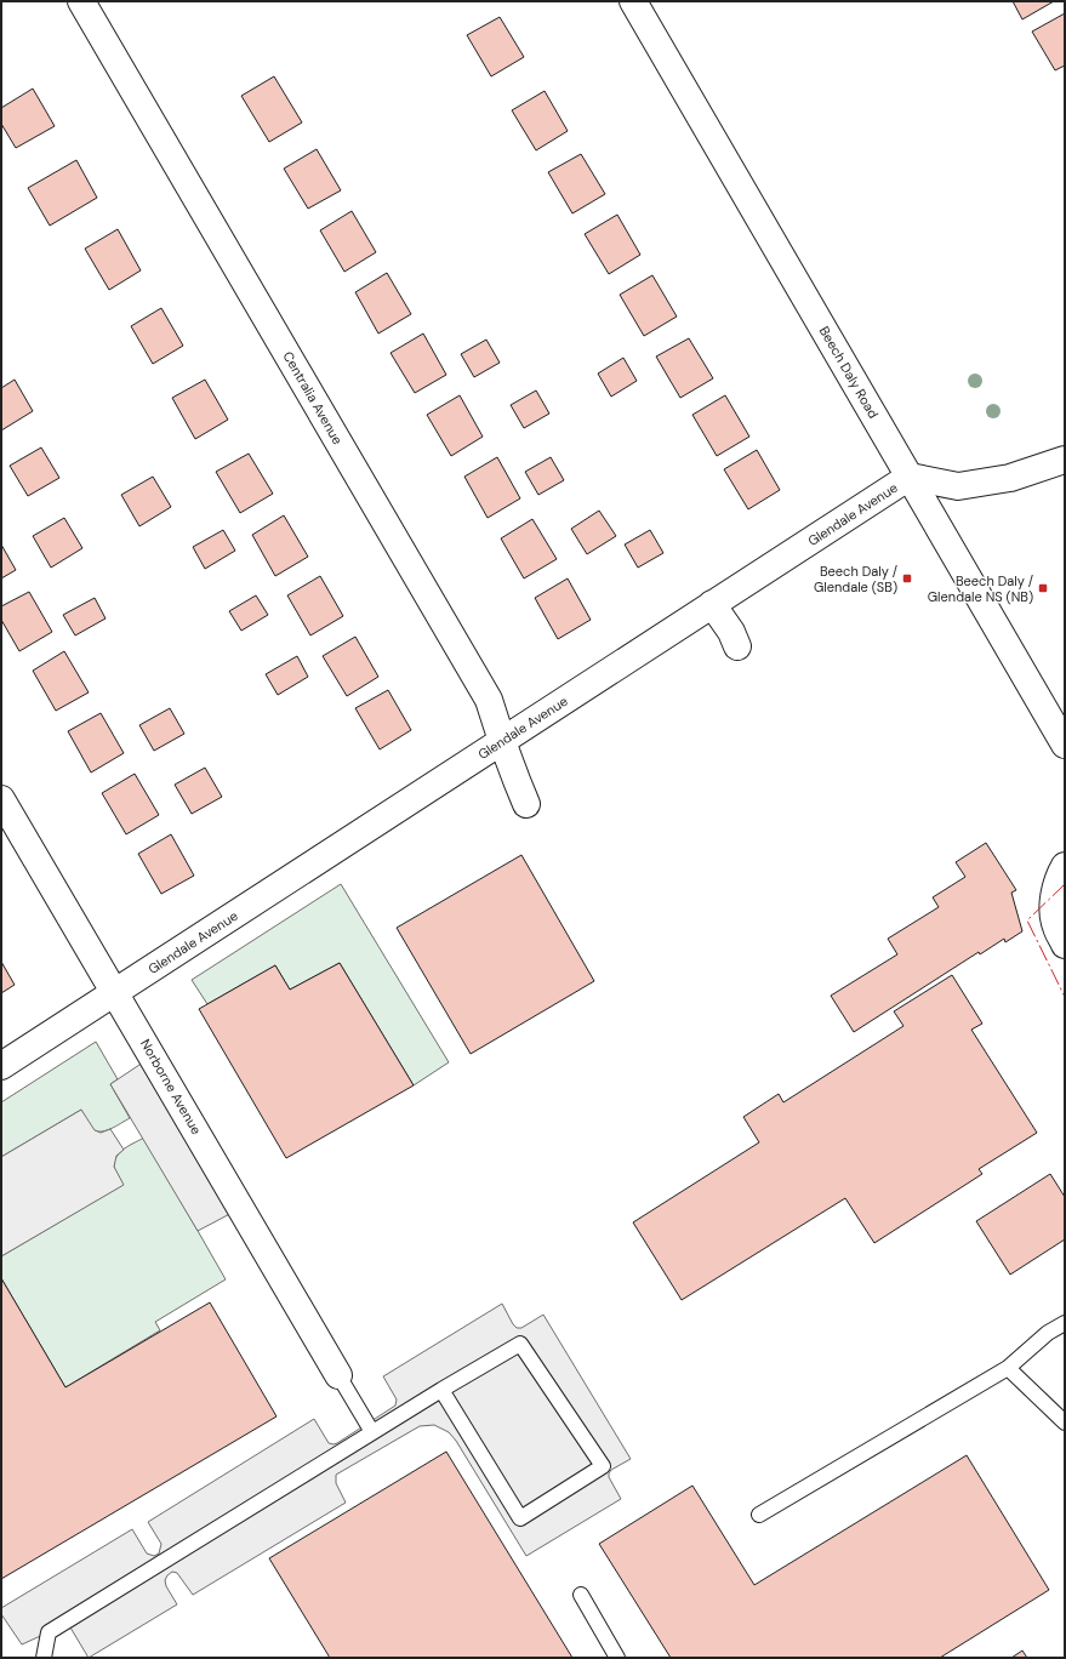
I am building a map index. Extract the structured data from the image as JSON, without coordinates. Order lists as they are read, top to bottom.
{
  "streets": {
    "street": [
      "Beech Daly Road",
      "Centralia Avenue",
      "Glendale Avenue",
      "Norborne Avenue"
    ]
  },
  "crossings": [
    ["Beech Daly Road", "Glendale Avenue"],
    ["Centralia Avenue", "Glendale Avenue"],
    ["Glendale Avenue", "Norborne Avenue"]
  ],
  "places": {
    "transit": ["Beech Daly / Glendale (SB)", "Beech Daly / Glendale NS (NB)"]
  }
}
